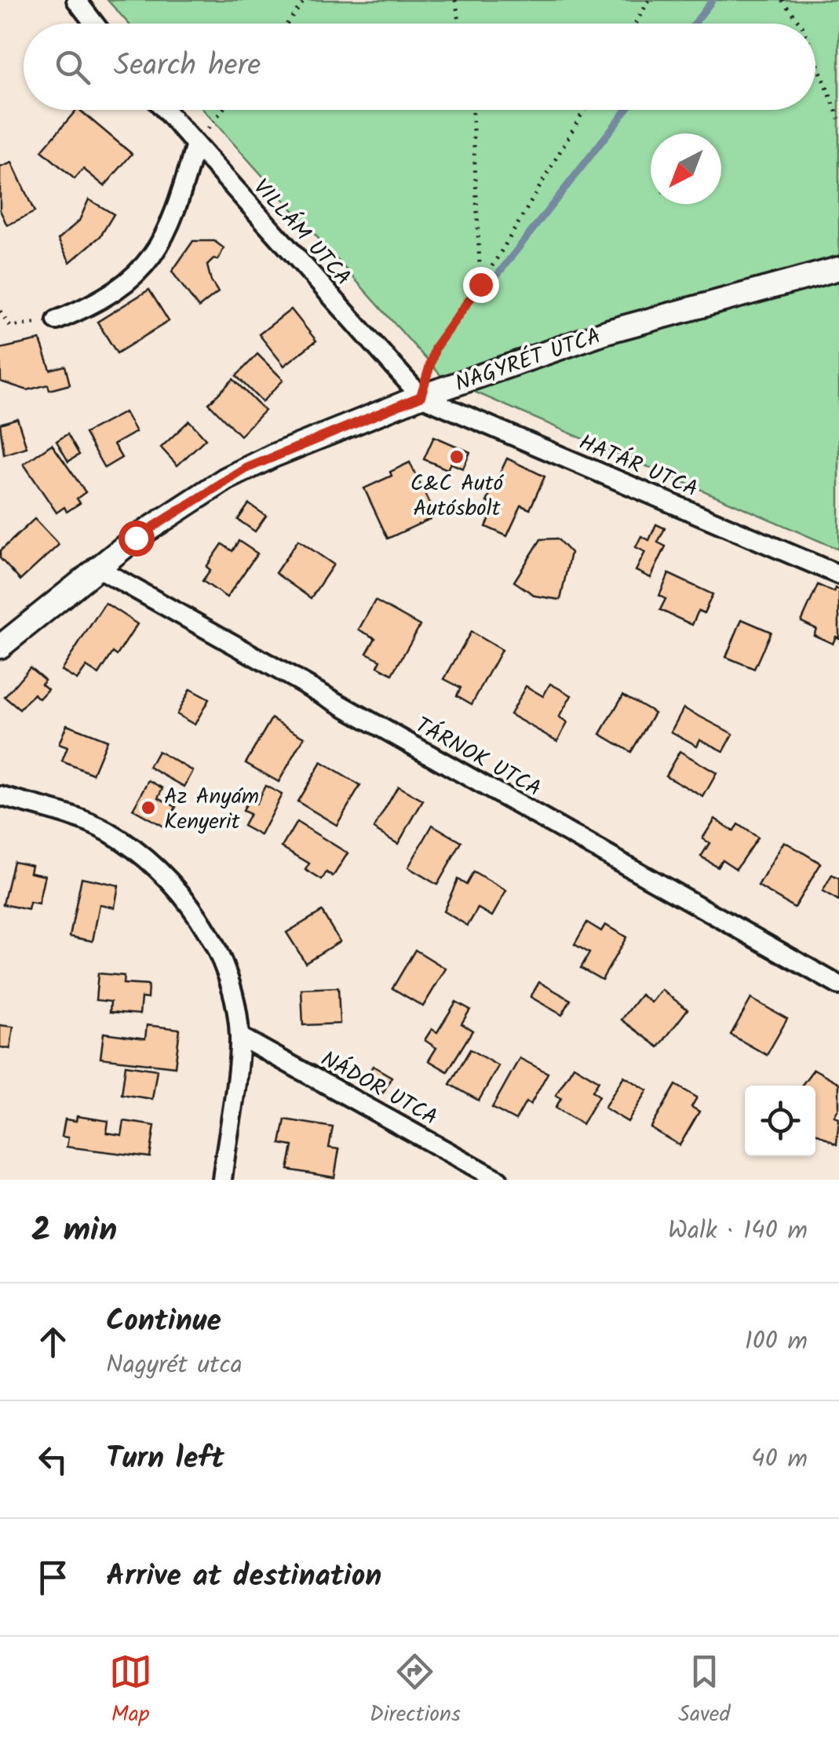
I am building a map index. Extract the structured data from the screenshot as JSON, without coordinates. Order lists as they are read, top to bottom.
{
  "streets": {
    "street": [
      "VILLÁM UTCA",
      "NAGYRÉT UTCA",
      "HATÁR UTCA",
      "TÁRNOK UTCA",
      "NÁDOR UTCA"
    ]
  },
  "crossings": [
    ["VILLÁM UTCA", "NAGYRÉT UTCA"],
    ["VILLÁM UTCA", "HATÁR UTCA"],
    ["NAGYRÉT UTCA", "HATÁR UTCA"],
    ["NAGYRÉT UTCA", "TÁRNOK UTCA"]
  ],
  "places": ["C&C Autó Autósbolt", "Az Anyám Kenyerit"],
  "north": "bottom left",
  "page": {
    "search": "Search here",
    "heading": ["2 min", "Walk · 140 m"],
    "list": [
      ["Continue", "Nagyrét utca", "100 m"],
      ["Turn left", "40 m"],
      "Arrive at destination"
    ],
    "nav": ["Map", "Directions", "Saved"]
  }
}
